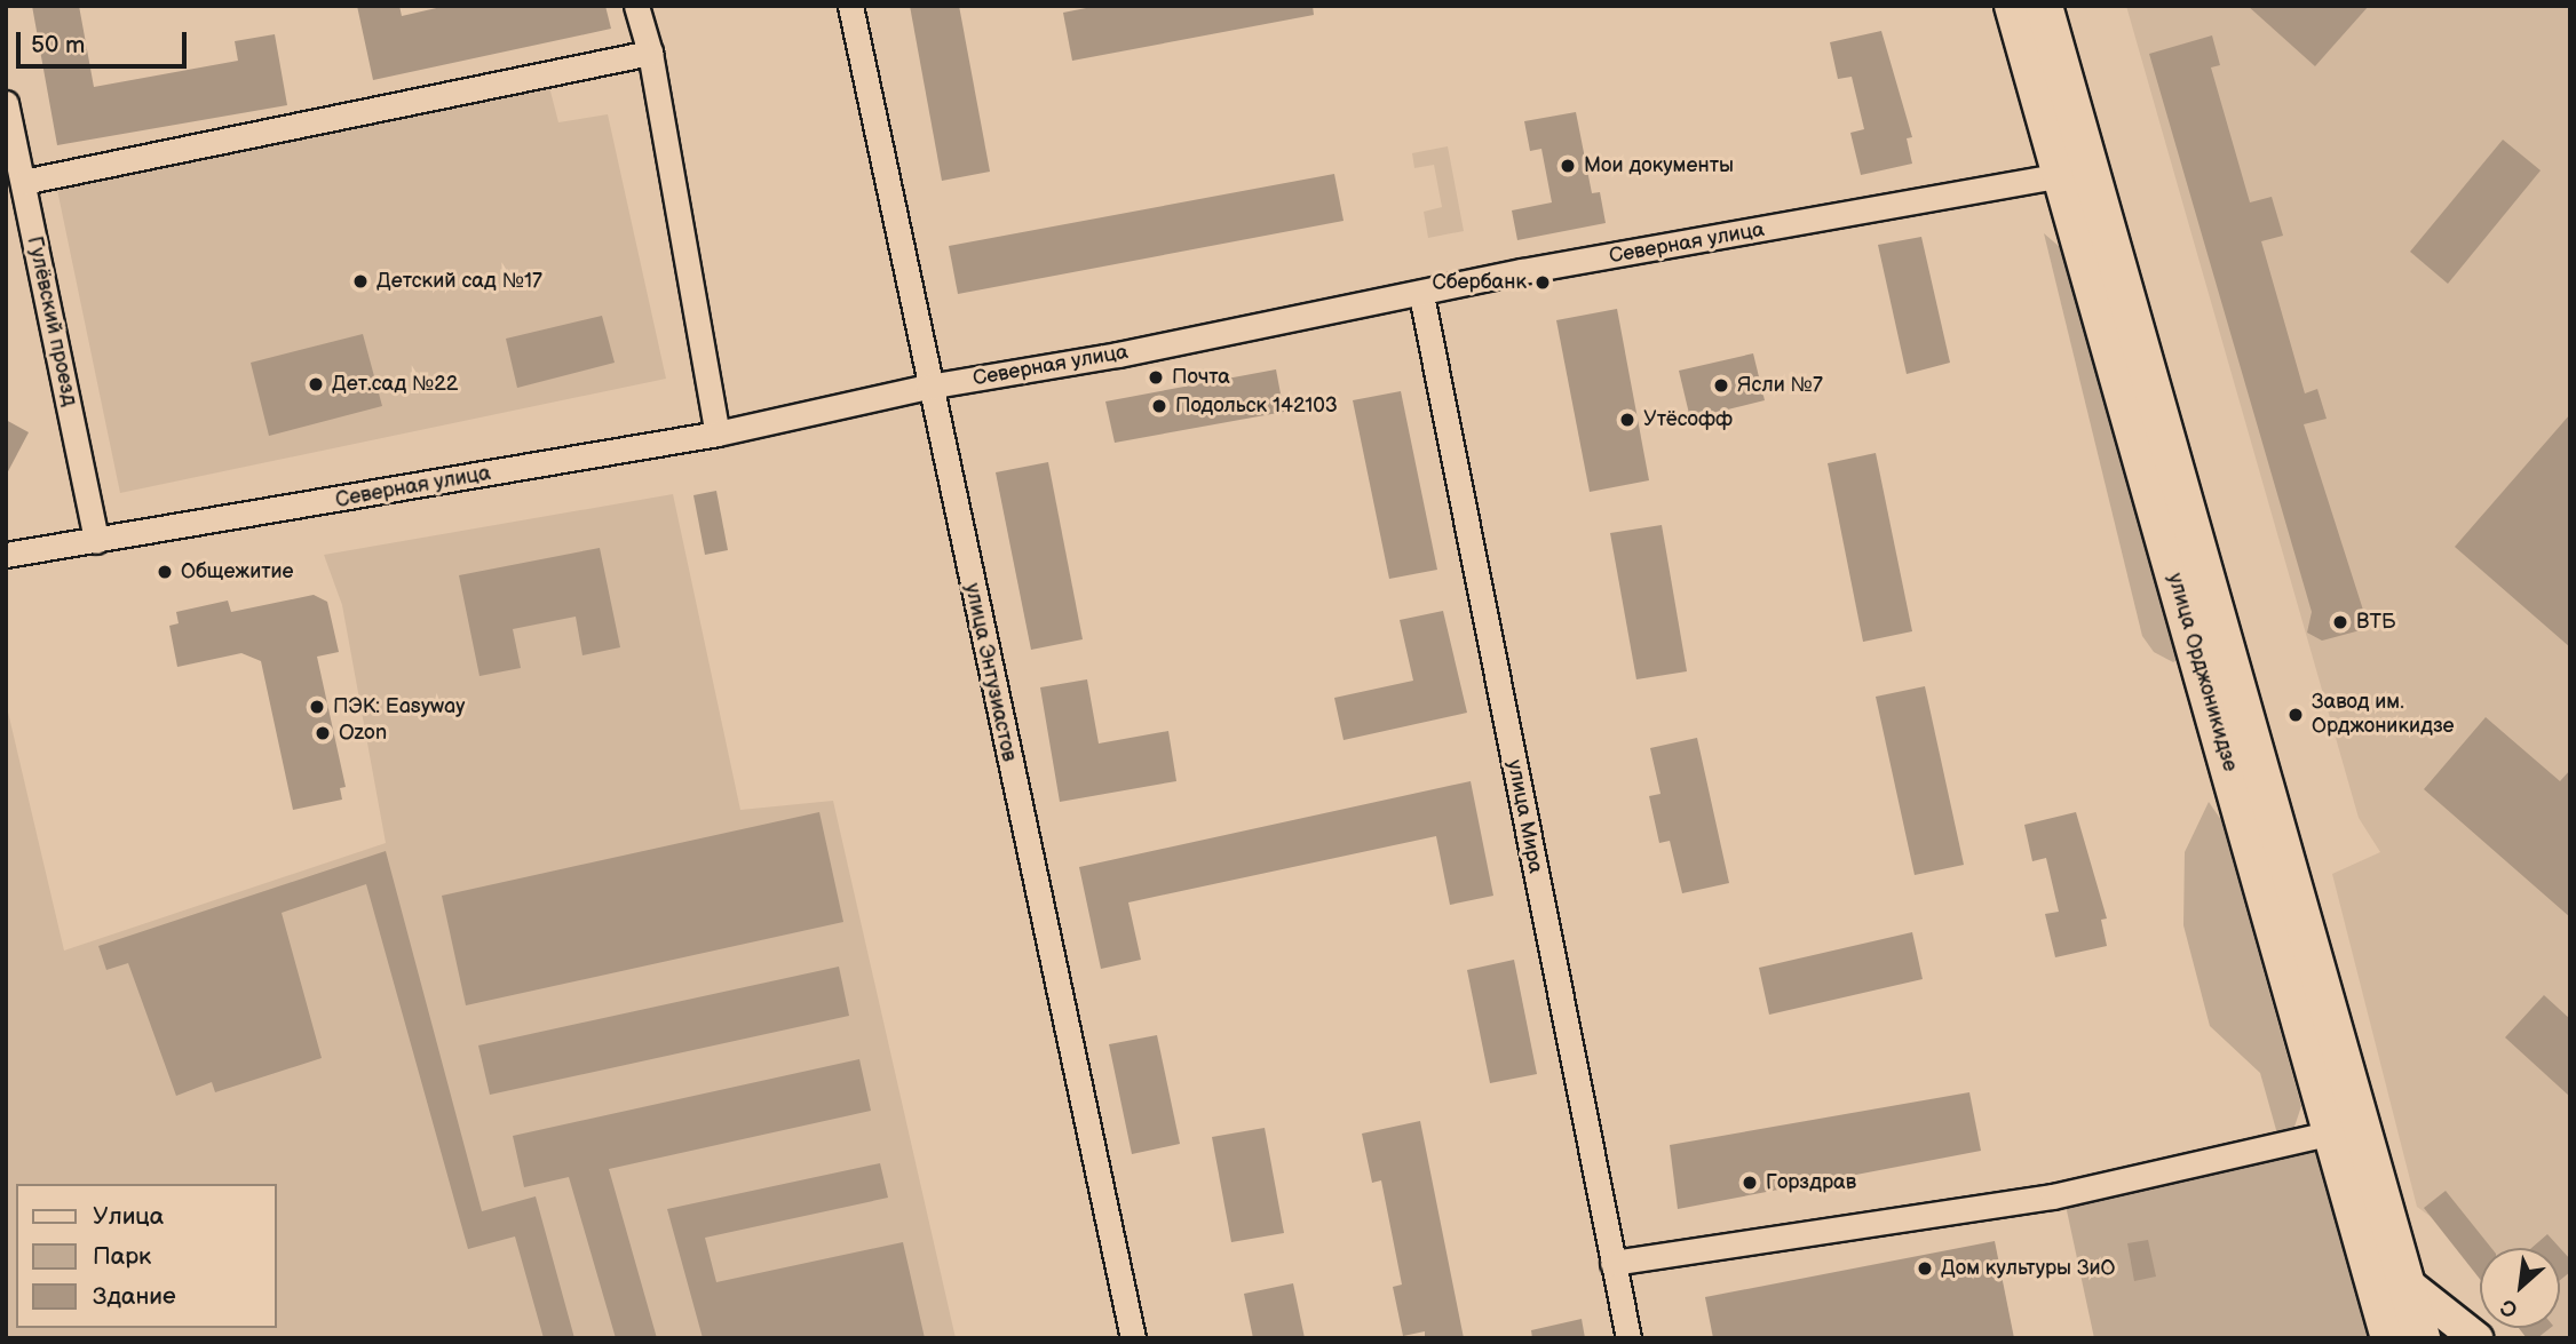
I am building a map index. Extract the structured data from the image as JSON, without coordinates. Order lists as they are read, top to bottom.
{
  "streets": {
    "main road": ["улица Орджоникидзе"],
    "street": [
      "Северная улица",
      "Гулёвский проезд",
      "улица Энтузиастов",
      "улица Мира"
    ]
  },
  "crossings": [
    ["Северная улица", "Гулёвский проезд"],
    ["Северная улица", "улица Энтузиастов"],
    ["Северная улица", "улица Орджоникидзе"],
    ["Северная улица", "улица Мира"]
  ],
  "places": [
    "Мои документы",
    "Детский сад №17",
    "Сбербанк",
    "Почта",
    "Дет.сад №22",
    "Ясли №7",
    "Подольск 142103",
    "Утёсофф",
    "Общежитие",
    "ВТБ",
    "ПЭК: Easyway",
    "Завод им. Орджоникидзе",
    "Ozon",
    "Горздрав",
    "Дом культуры ЗиО"
  ],
  "legend": ["Улица", "Парк", "Здание"],
  "scale_bar": "50 m",
  "north": "bottom left"
}
